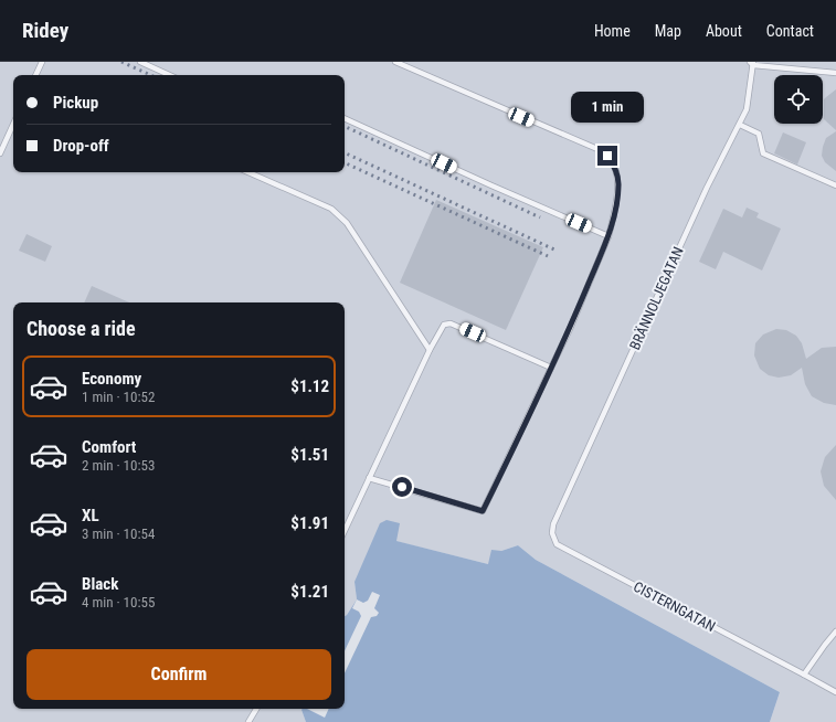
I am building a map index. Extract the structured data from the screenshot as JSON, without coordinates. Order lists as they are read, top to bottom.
{
  "streets": {
    "lane": ["BRÄNNOLJEGATAN", "CISTERNGATAN"]
  },
  "crossings": [
    ["BRÄNNOLJEGATAN", "CISTERNGATAN"]
  ],
  "page": {
    "header": "Ridey",
    "nav": [
      "Home",
      "Map",
      "About",
      "Contact"
    ],
    "banner": ["Pickup", "Drop-off"],
    "bubble": "1 min",
    "heading": "Choose a ride",
    "list": [
      {
        "name": "Economy",
        "note": "1 min · 10:52",
        "value": "$1.12"
      },
      {
        "name": "Comfort",
        "note": "2 min · 10:53",
        "value": "$1.51"
      },
      {
        "name": "XL",
        "note": "3 min · 10:54",
        "value": "$1.91"
      },
      {
        "name": "Black",
        "note": "4 min · 10:55",
        "value": "$1.21"
      }
    ],
    "buttons": "Confirm"
  }
}
